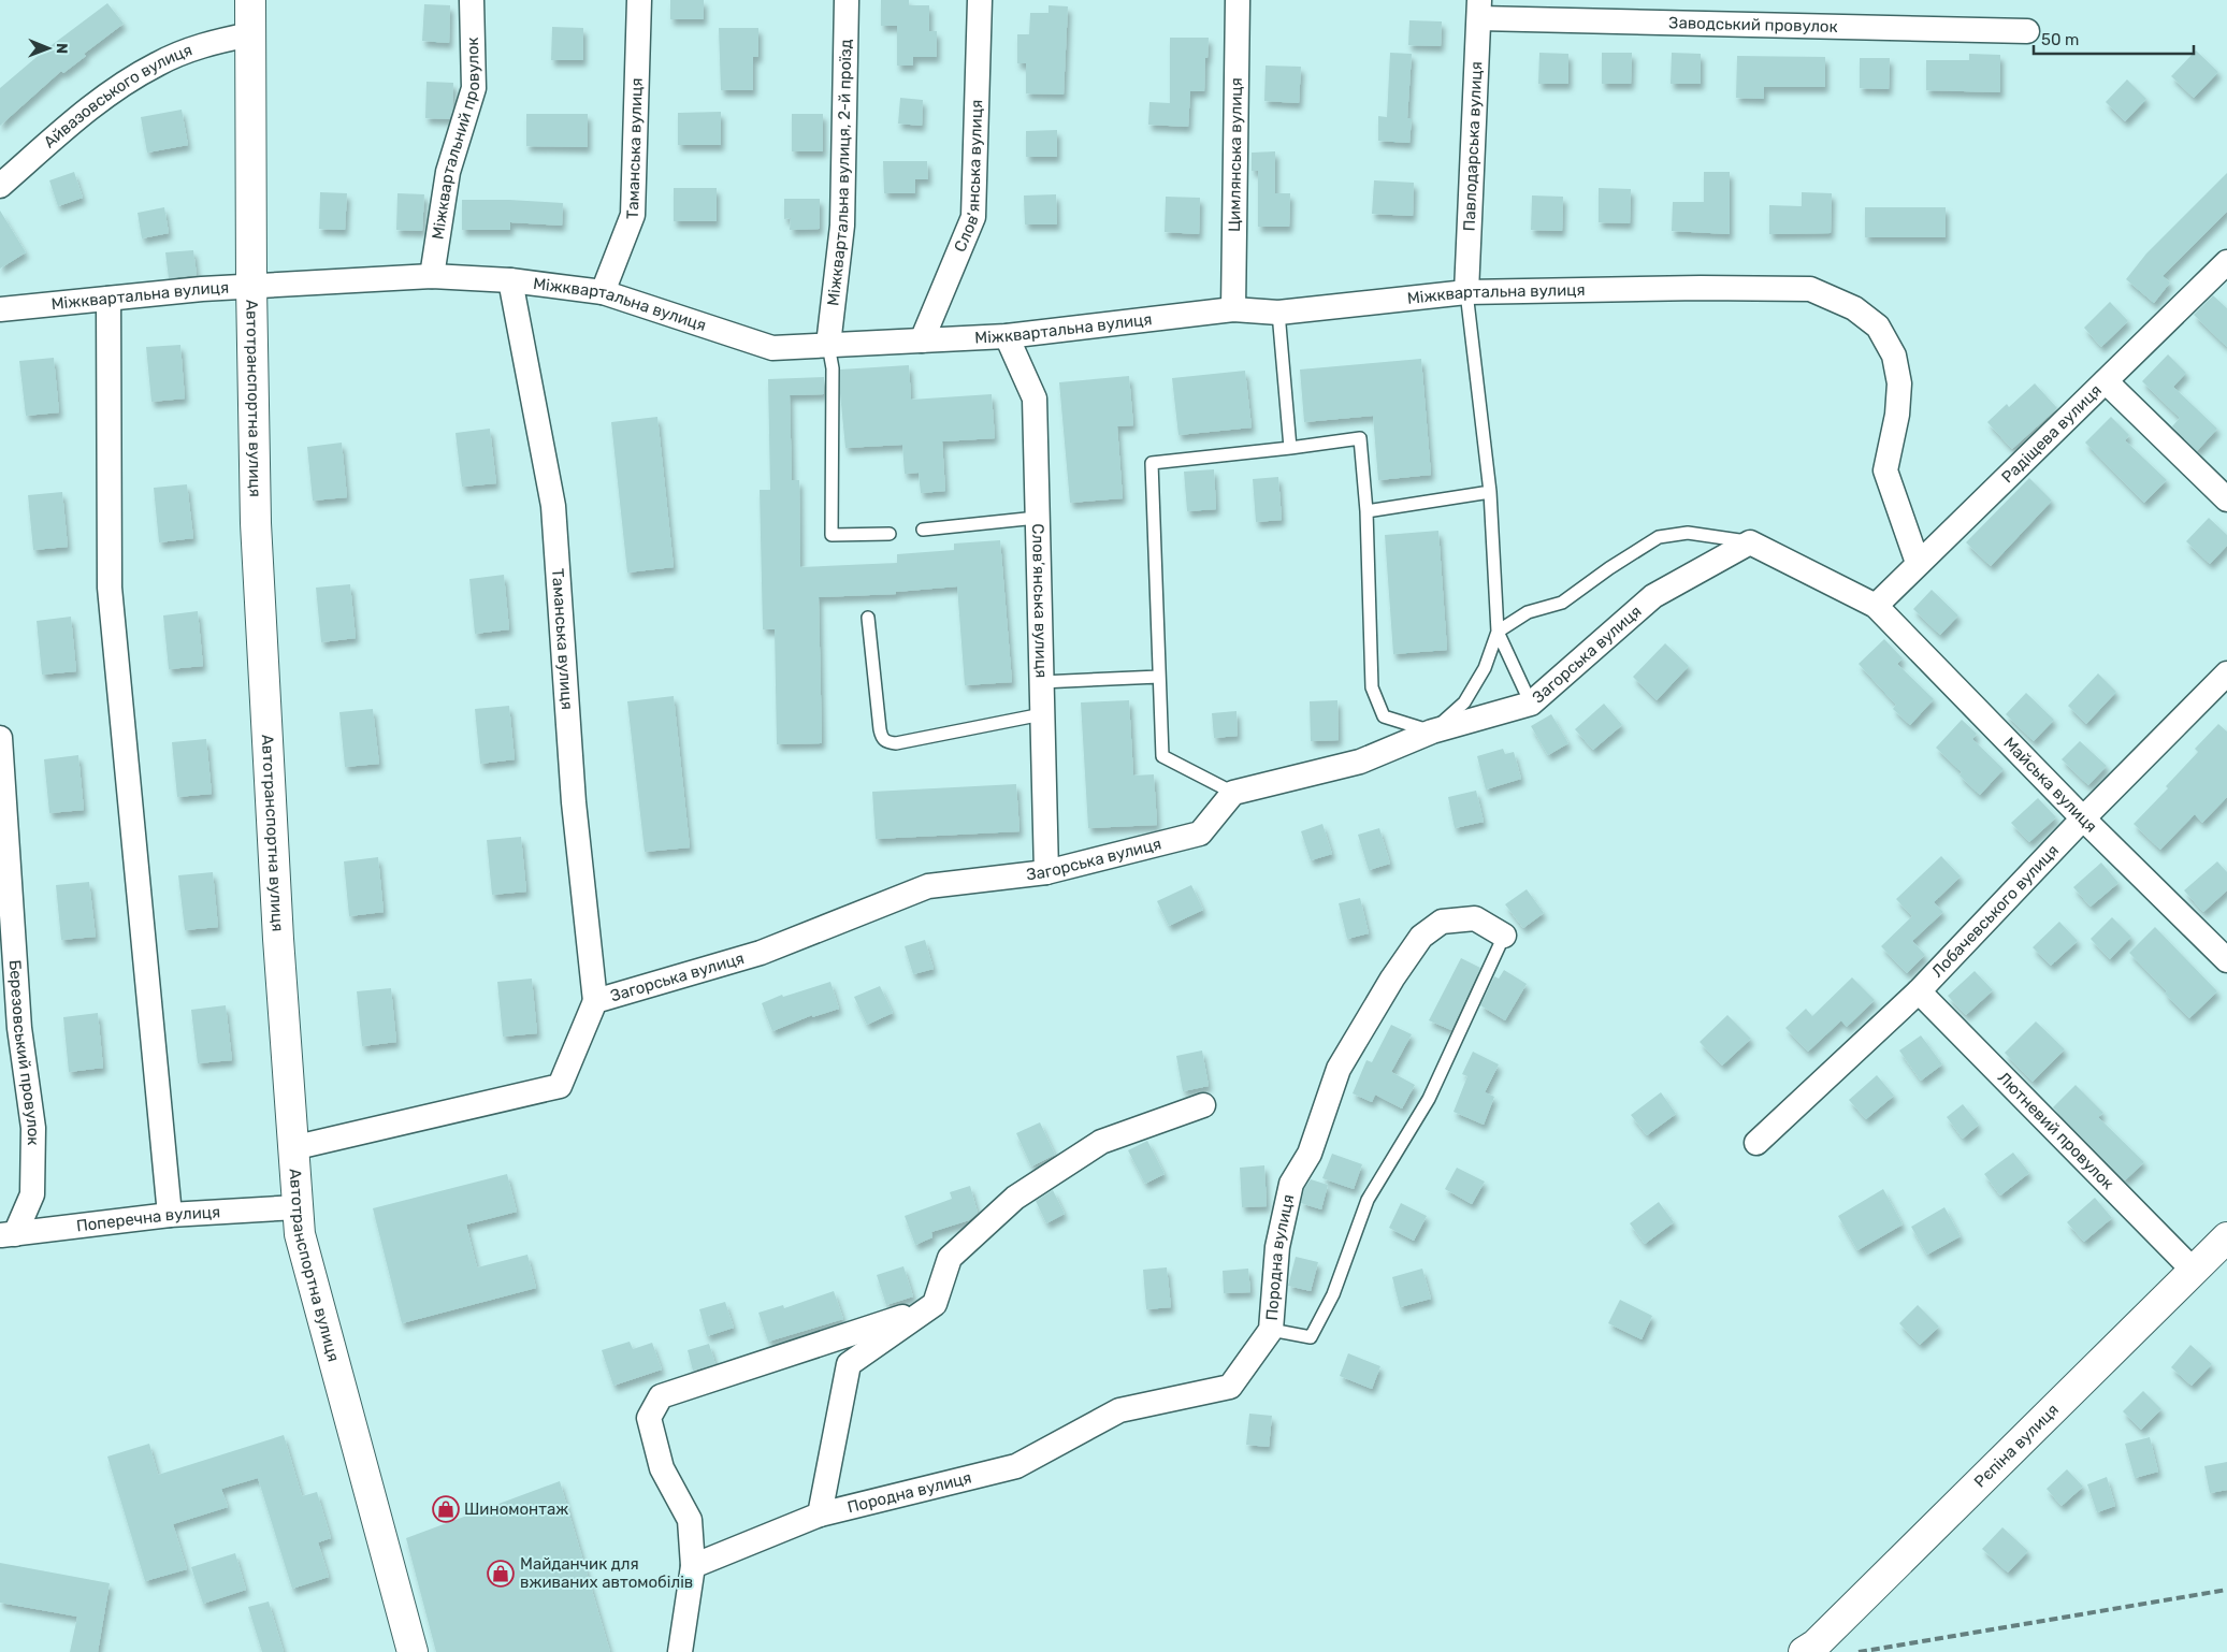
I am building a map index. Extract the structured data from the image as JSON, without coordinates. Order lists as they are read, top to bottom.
{
  "streets": {
    "main road": ["Автотранспортна вулиця", "Рєпіна вулиця"],
    "street": [
      "Заводський провулок",
      "Айвазовського вулиця",
      "Міжквартальний провулок",
      "Павлодарська вулиця",
      "Таманська вулиця",
      "Цимлянська вулиця",
      "Міжквартальна вулиця, 2-й проїзд",
      "Слов’янська вулиця",
      "Міжквартальна вулиця",
      "Радіщева вулиця",
      "Загорська вулиця",
      "Майська вулиця",
      "Лобачевського вулиця",
      "Березовський провулок",
      "Лютневий провулок",
      "Поперечна вулиця",
      "Породна вулиця"
    ]
  },
  "crossings": [
    ["Заводський провулок", "Павлодарська вулиця"],
    ["Айвазовського вулиця", "Автотранспортна вулиця"],
    ["Міжквартальний провулок", "Міжквартальна вулиця"],
    ["Павлодарська вулиця", "Міжквартальна вулиця"],
    ["Таманська вулиця", "Міжквартальна вулиця"],
    ["Таманська вулиця", "Загорська вулиця"],
    ["Цимлянська вулиця", "Міжквартальна вулиця"],
    ["Міжквартальна вулиця, 2-й проїзд", "Міжквартальна вулиця"],
    ["Слов’янська вулиця", "Міжквартальна вулиця"],
    ["Слов’янська вулиця", "Загорська вулиця"],
    ["Міжквартальна вулиця", "Автотранспортна вулиця"],
    ["Міжквартальна вулиця", "Радіщева вулиця"],
    ["Автотранспортна вулиця", "Загорська вулиця"],
    ["Автотранспортна вулиця", "Поперечна вулиця"],
    ["Радіщева вулиця", "Майська вулиця"],
    ["Майська вулиця", "Лобачевського вулиця"],
    ["Лобачевського вулиця", "Лютневий провулок"],
    ["Березовський провулок", "Поперечна вулиця"],
    ["Лютневий провулок", "Рєпіна вулиця"]
  ],
  "places": {
    "shop": ["Шиномонтаж", "Майданчик для вживаних автомобілів"]
  },
  "scale_bar": "50 m",
  "north": "right"
}
